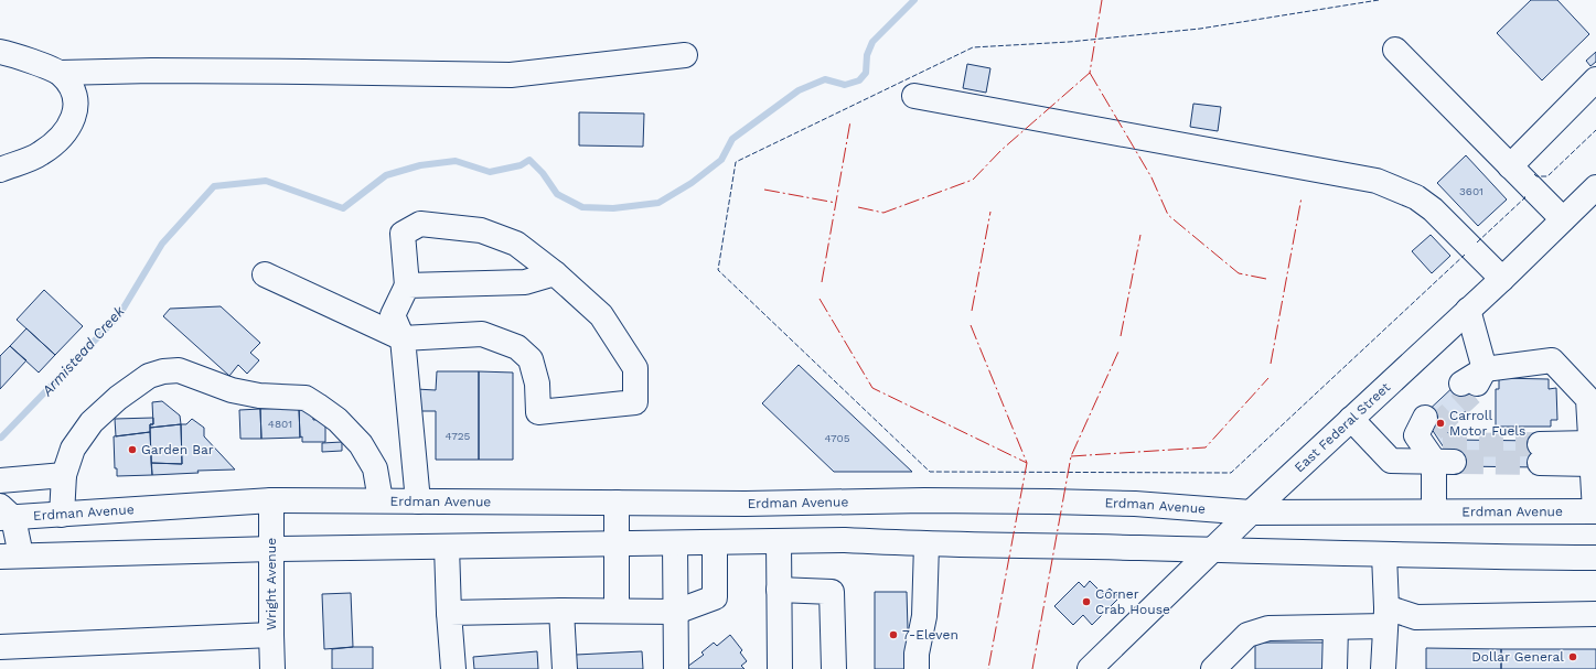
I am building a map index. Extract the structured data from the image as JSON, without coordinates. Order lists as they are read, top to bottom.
{
  "streets": {
    "main road": ["East Federal Street", "Erdman Avenue", "Wright Avenue"]
  },
  "crossings": [
    ["East Federal Street", "Erdman Avenue"],
    ["Erdman Avenue", "Wright Avenue"]
  ],
  "water": ["Armistead Creek"],
  "places": [
    "Carroll Motor Fuels",
    "Garden Bar",
    "Corner Crab House",
    "7-Eleven",
    "Dollar General"
  ],
  "house_numbers": [
    "3601",
    "4801",
    "4725",
    "4705"
  ]
}
